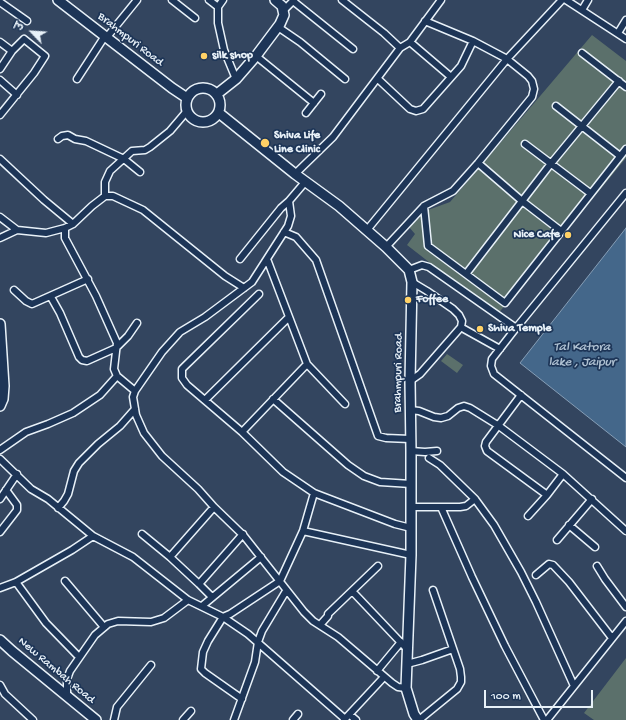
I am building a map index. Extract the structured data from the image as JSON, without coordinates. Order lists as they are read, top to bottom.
{
  "streets": {
    "street": ["Brahmpuri Road", "New Rambah Road"]
  },
  "water": ["Tal Katora lake , Jaipur"],
  "places": [
    "silk shop",
    "Shiva Life Line Clinic",
    "Nice Cafe",
    "Foffee",
    "Shiva Temple"
  ],
  "scale_bar": "100 m",
  "north": "top left"
}
